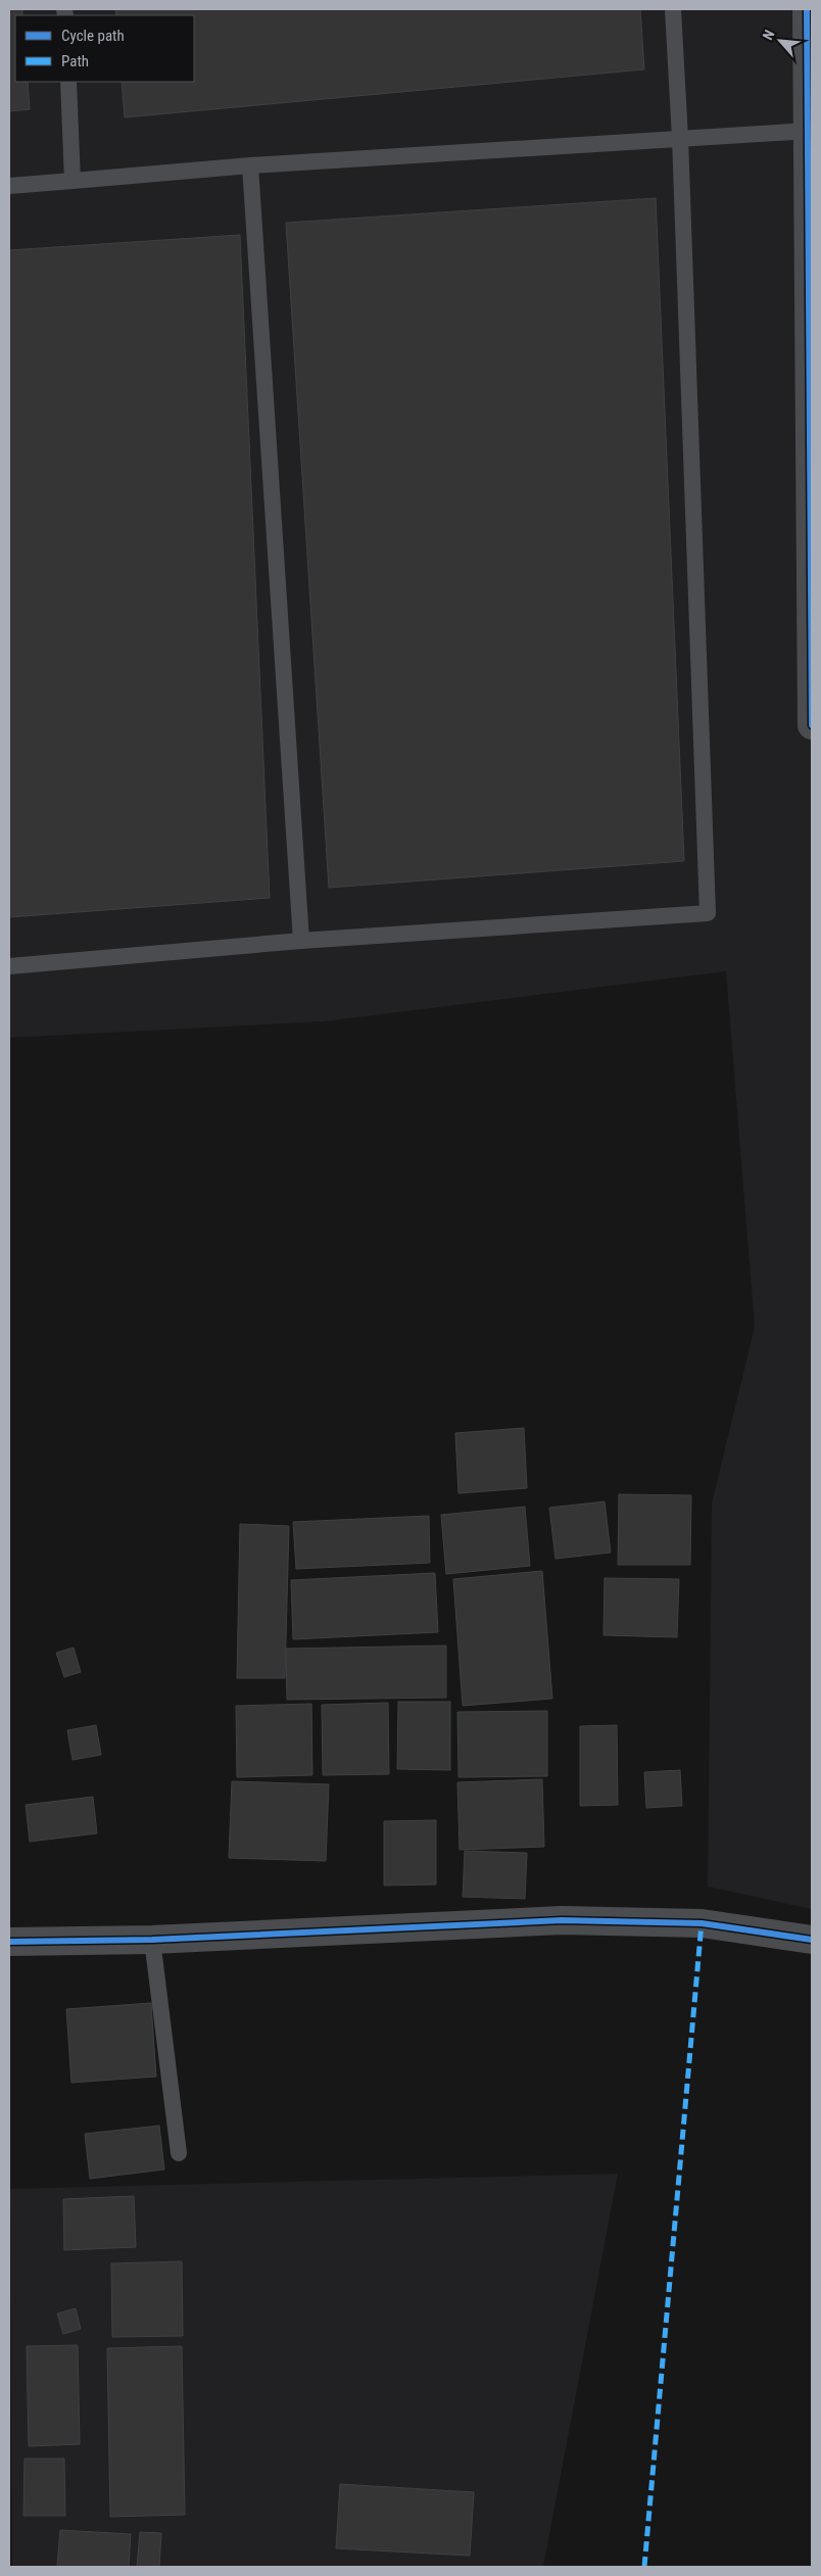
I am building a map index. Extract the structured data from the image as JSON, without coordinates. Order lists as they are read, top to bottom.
{
  "legend": ["Cycle path", "Path"],
  "north": "top left"
}
